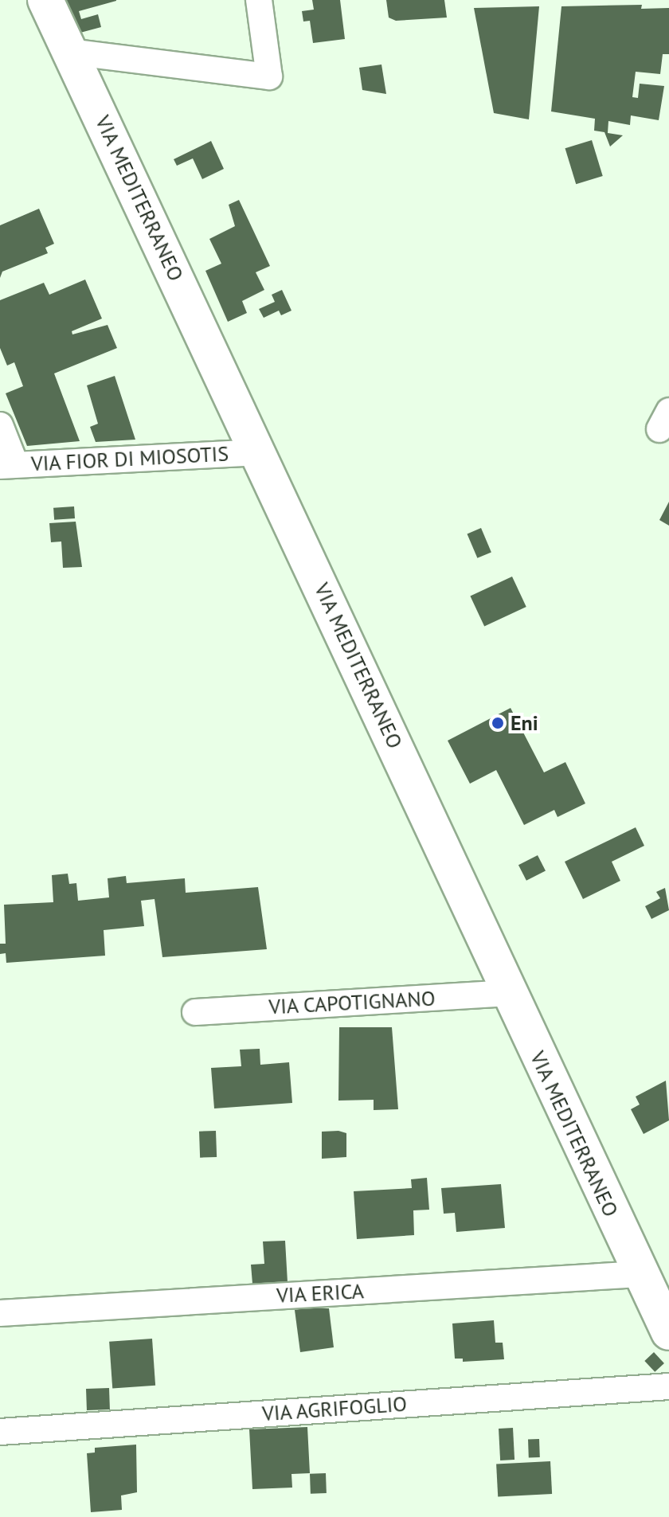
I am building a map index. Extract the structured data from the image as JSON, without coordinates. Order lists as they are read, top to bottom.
{
  "streets": {
    "main road": ["VIA MEDITERRANEO"],
    "street": [
      "VIA FIOR DI MIOSOTIS",
      "VIA CAPOTIGNANO",
      "VIA ERICA",
      "VIA AGRIFOGLIO"
    ]
  },
  "crossings": [
    ["VIA MEDITERRANEO", "VIA FIOR DI MIOSOTIS"],
    ["VIA MEDITERRANEO", "VIA CAPOTIGNANO"],
    ["VIA MEDITERRANEO", "VIA ERICA"]
  ],
  "places": ["Eni"]
}
